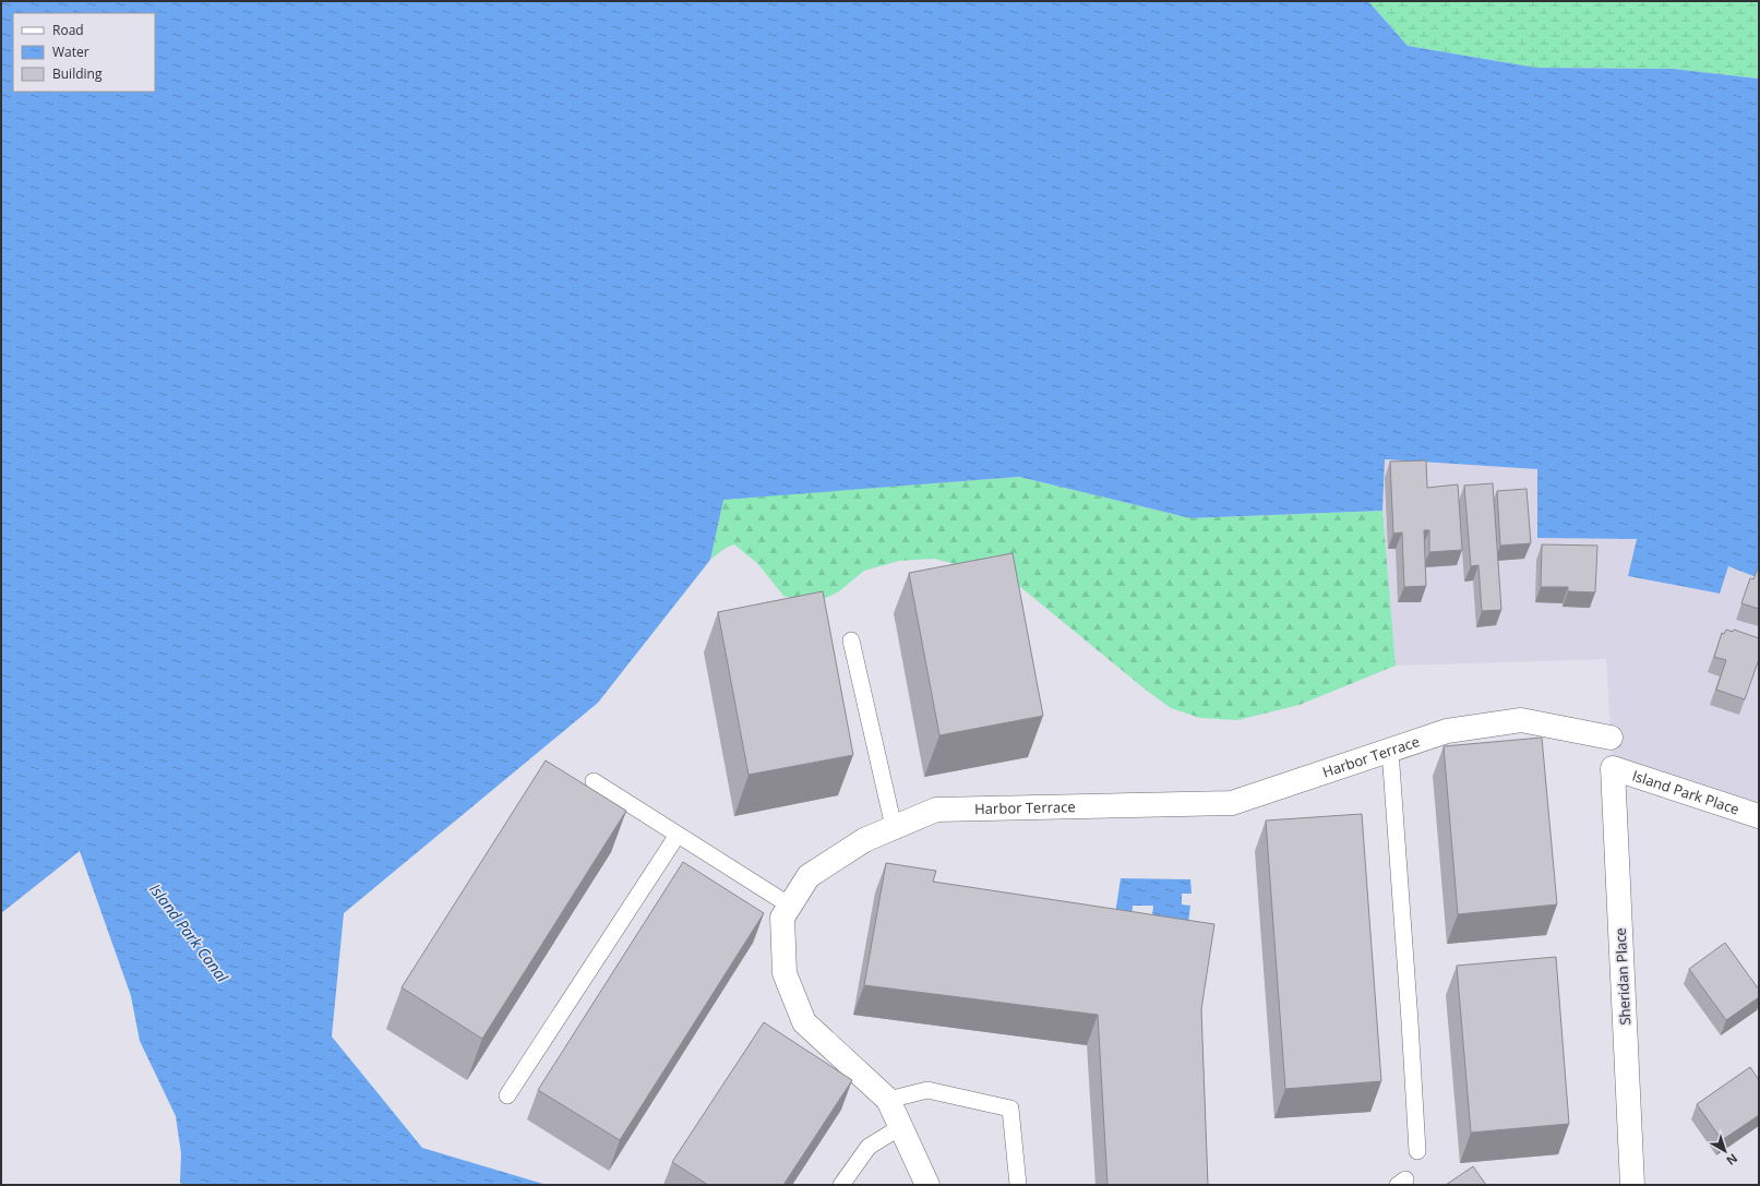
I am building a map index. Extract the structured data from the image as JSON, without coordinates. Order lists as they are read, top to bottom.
{
  "streets": {
    "street": ["Harbor Terrace", "Island Park Place", "Sheridan Place"]
  },
  "crossings": [
    ["Island Park Place", "Sheridan Place"]
  ],
  "water": ["Island Park Canal"],
  "legend": ["Road", "Water", "Building"],
  "north": "bottom right"
}
